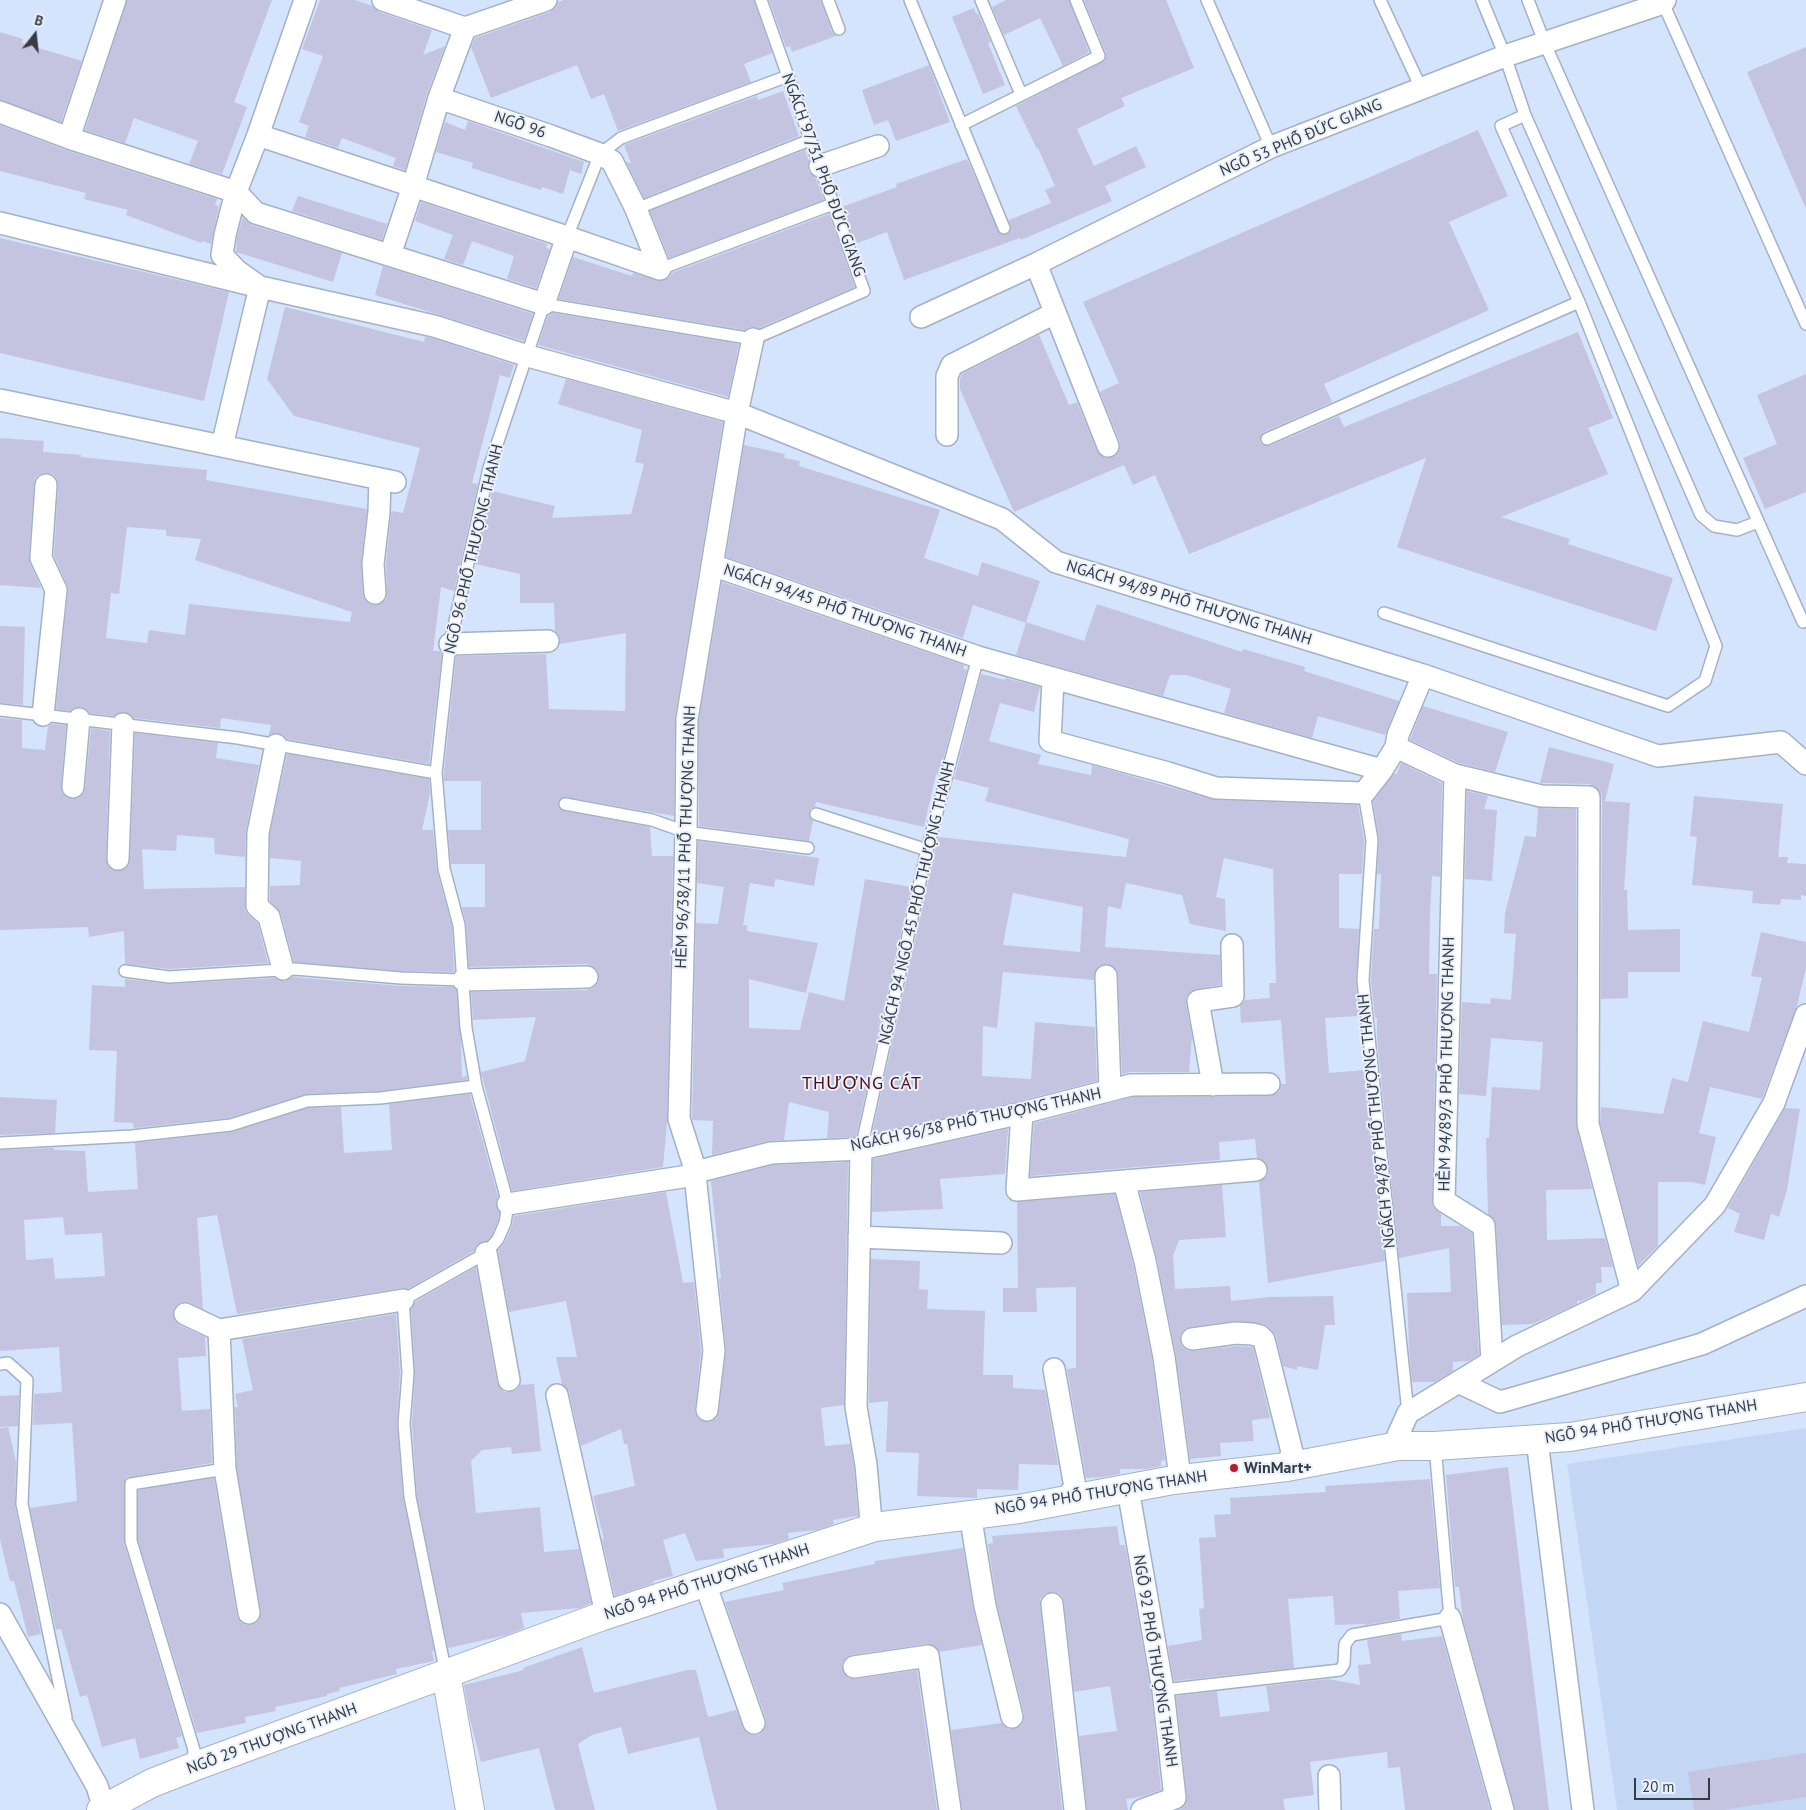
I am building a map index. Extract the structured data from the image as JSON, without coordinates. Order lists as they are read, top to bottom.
{
  "streets": {
    "street": [
      "NGÕ 96",
      "NGÕ 53 PHỐ ĐỨC GIANG",
      "NGÕ 96 PHỐ THƯỢNG THANH",
      "NGÁCH 94/89 PHỐ THƯỢNG THANH",
      "NGÁCH 94/45 PHỐ THƯỢNG THANH",
      "HẺM 96/38/11 PHỐ THƯỢNG THANH",
      "HẺM 94/89/3 PHỐ THƯỢNG THANH",
      "NGÁCH 96/38 PHỐ THƯỢNG THANH",
      "NGÁCH 94/87 PHỐ THƯỢNG THANH",
      "NGÕ 94 PHỐ THƯỢNG THANH",
      "NGÕ 92 PHỐ THƯỢNG THANH",
      "NGÕ 29 THƯỢNG THANH"
    ],
    "lane": ["NGÁCH 97/31 PHỐ ĐỨC GIANG", "NGÁCH 94 NGÕ 45 PHỐ THƯỢNG THANH"]
  },
  "crossings": [
    ["NGÕ 96", "NGÕ 96 PHỐ THƯỢNG THANH"],
    ["NGÁCH 97/31 PHỐ ĐỨC GIANG", "HẺM 96/38/11 PHỐ THƯỢNG THANH"],
    ["NGÕ 96 PHỐ THƯỢNG THANH", "NGÁCH 94/89 PHỐ THƯỢNG THANH"],
    ["NGÕ 96 PHỐ THƯỢNG THANH", "NGÁCH 96/38 PHỐ THƯỢNG THANH"],
    ["NGÁCH 94/89 PHỐ THƯỢNG THANH", "HẺM 96/38/11 PHỐ THƯỢNG THANH"],
    ["NGÁCH 94/45 PHỐ THƯỢNG THANH", "HẺM 96/38/11 PHỐ THƯỢNG THANH"],
    ["NGÁCH 94/45 PHỐ THƯỢNG THANH", "NGÁCH 94 NGÕ 45 PHỐ THƯỢNG THANH"],
    ["HẺM 96/38/11 PHỐ THƯỢNG THANH", "NGÁCH 96/38 PHỐ THƯỢNG THANH"],
    ["NGÁCH 94 NGÕ 45 PHỐ THƯỢNG THANH", "NGÁCH 96/38 PHỐ THƯỢNG THANH"],
    ["NGÁCH 94/87 PHỐ THƯỢNG THANH", "NGÕ 94 PHỐ THƯỢNG THANH"],
    ["NGÕ 94 PHỐ THƯỢNG THANH", "NGÕ 92 PHỐ THƯỢNG THANH"],
    ["NGÕ 94 PHỐ THƯỢNG THANH", "NGÕ 29 THƯỢNG THANH"]
  ],
  "districts": ["THƯỢNG CÁT"],
  "places": ["WinMart+"],
  "scale_bar": "20 m",
  "north": "top"
}
